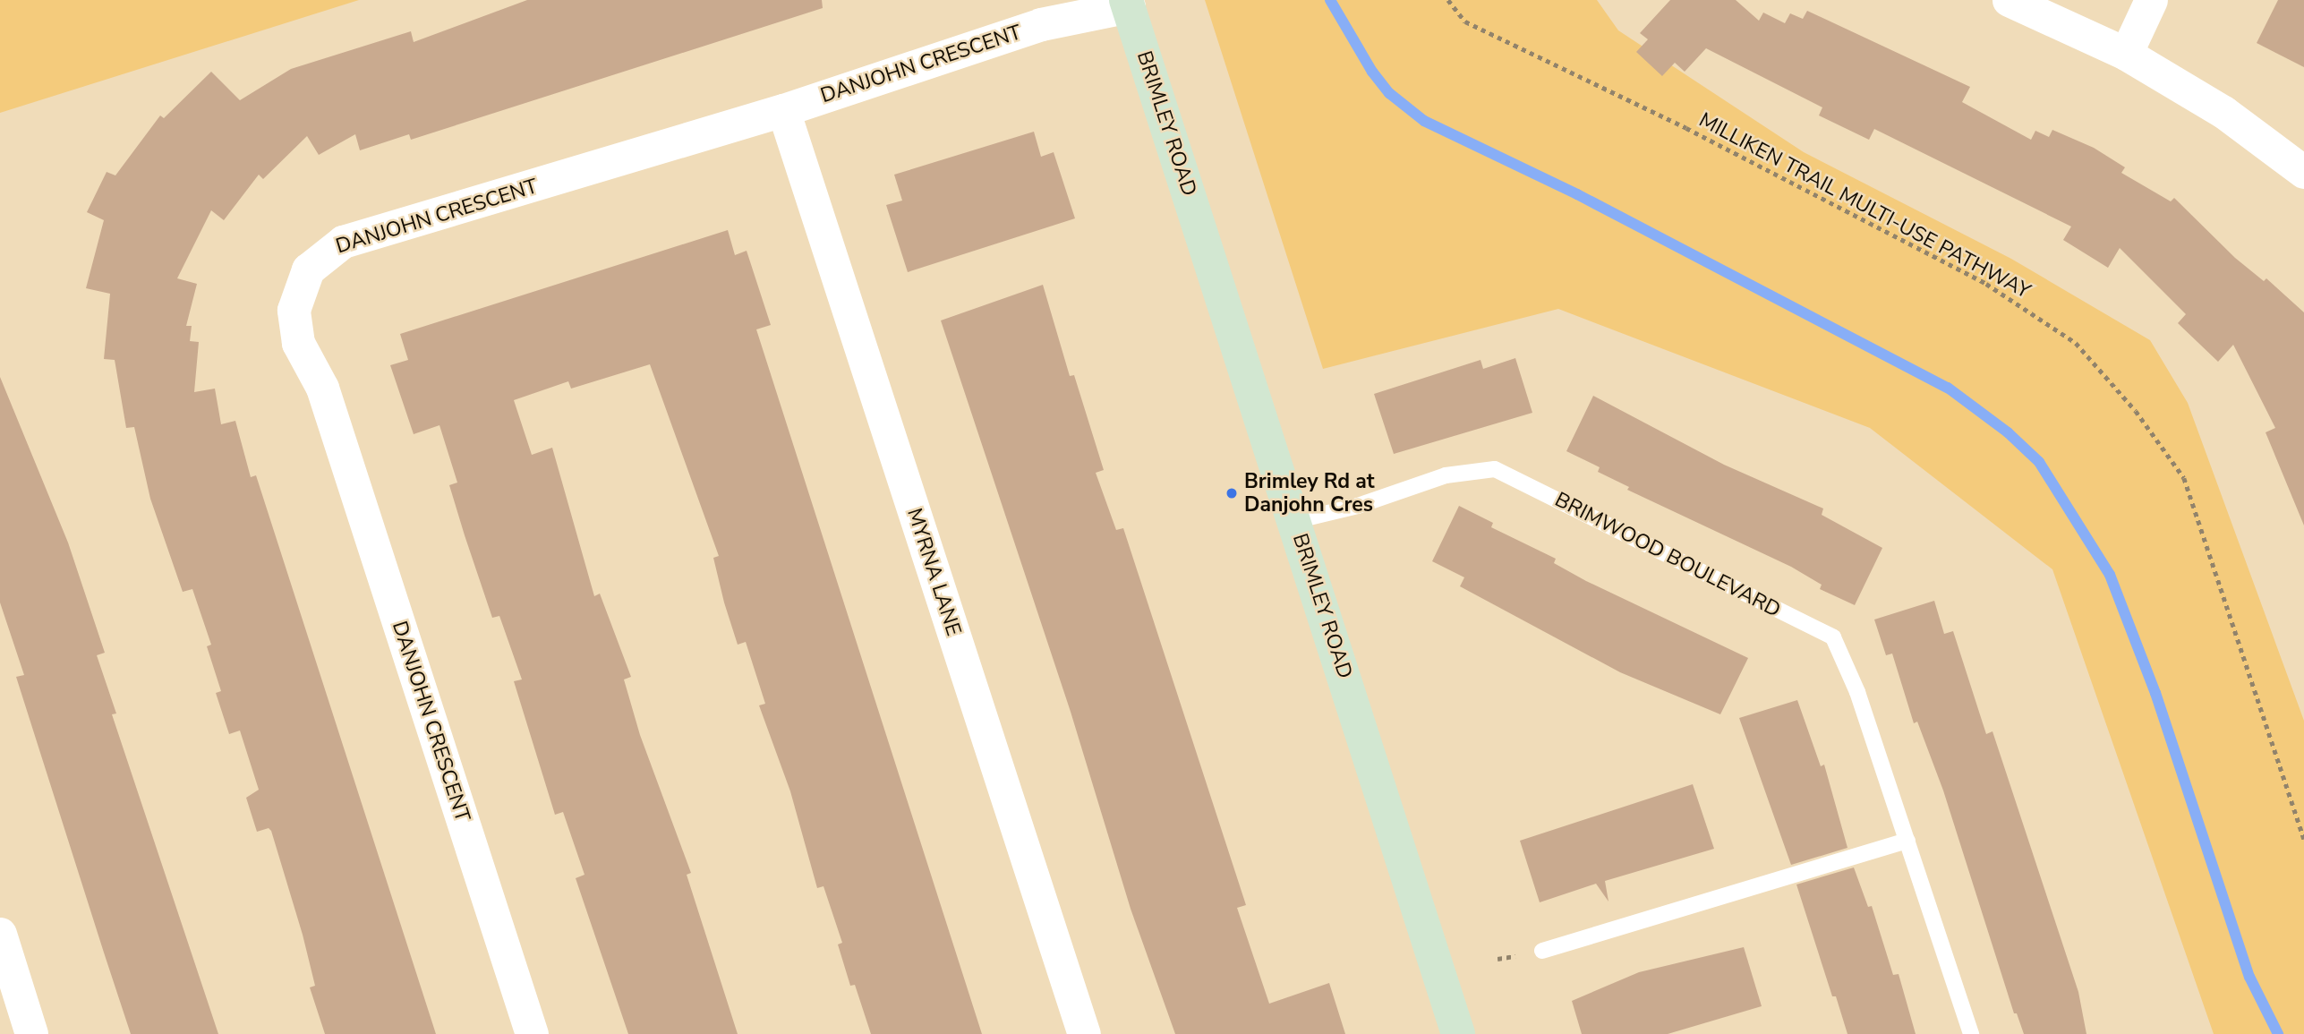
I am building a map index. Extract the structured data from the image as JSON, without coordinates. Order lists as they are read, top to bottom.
{
  "streets": {
    "main road": ["BRIMLEY ROAD"],
    "street": ["DANJOHN CRESCENT", "MYRNA LANE"],
    "lane": ["BRIMWOOD BOULEVARD"],
    "path": ["MILLIKEN TRAIL MULTI-USE PATHWAY"]
  },
  "crossings": [
    ["DANJOHN CRESCENT", "BRIMLEY ROAD"],
    ["DANJOHN CRESCENT", "MYRNA LANE"],
    ["BRIMLEY ROAD", "BRIMWOOD BOULEVARD"]
  ],
  "places": ["Brimley Rd at Danjohn Cres"]
}
